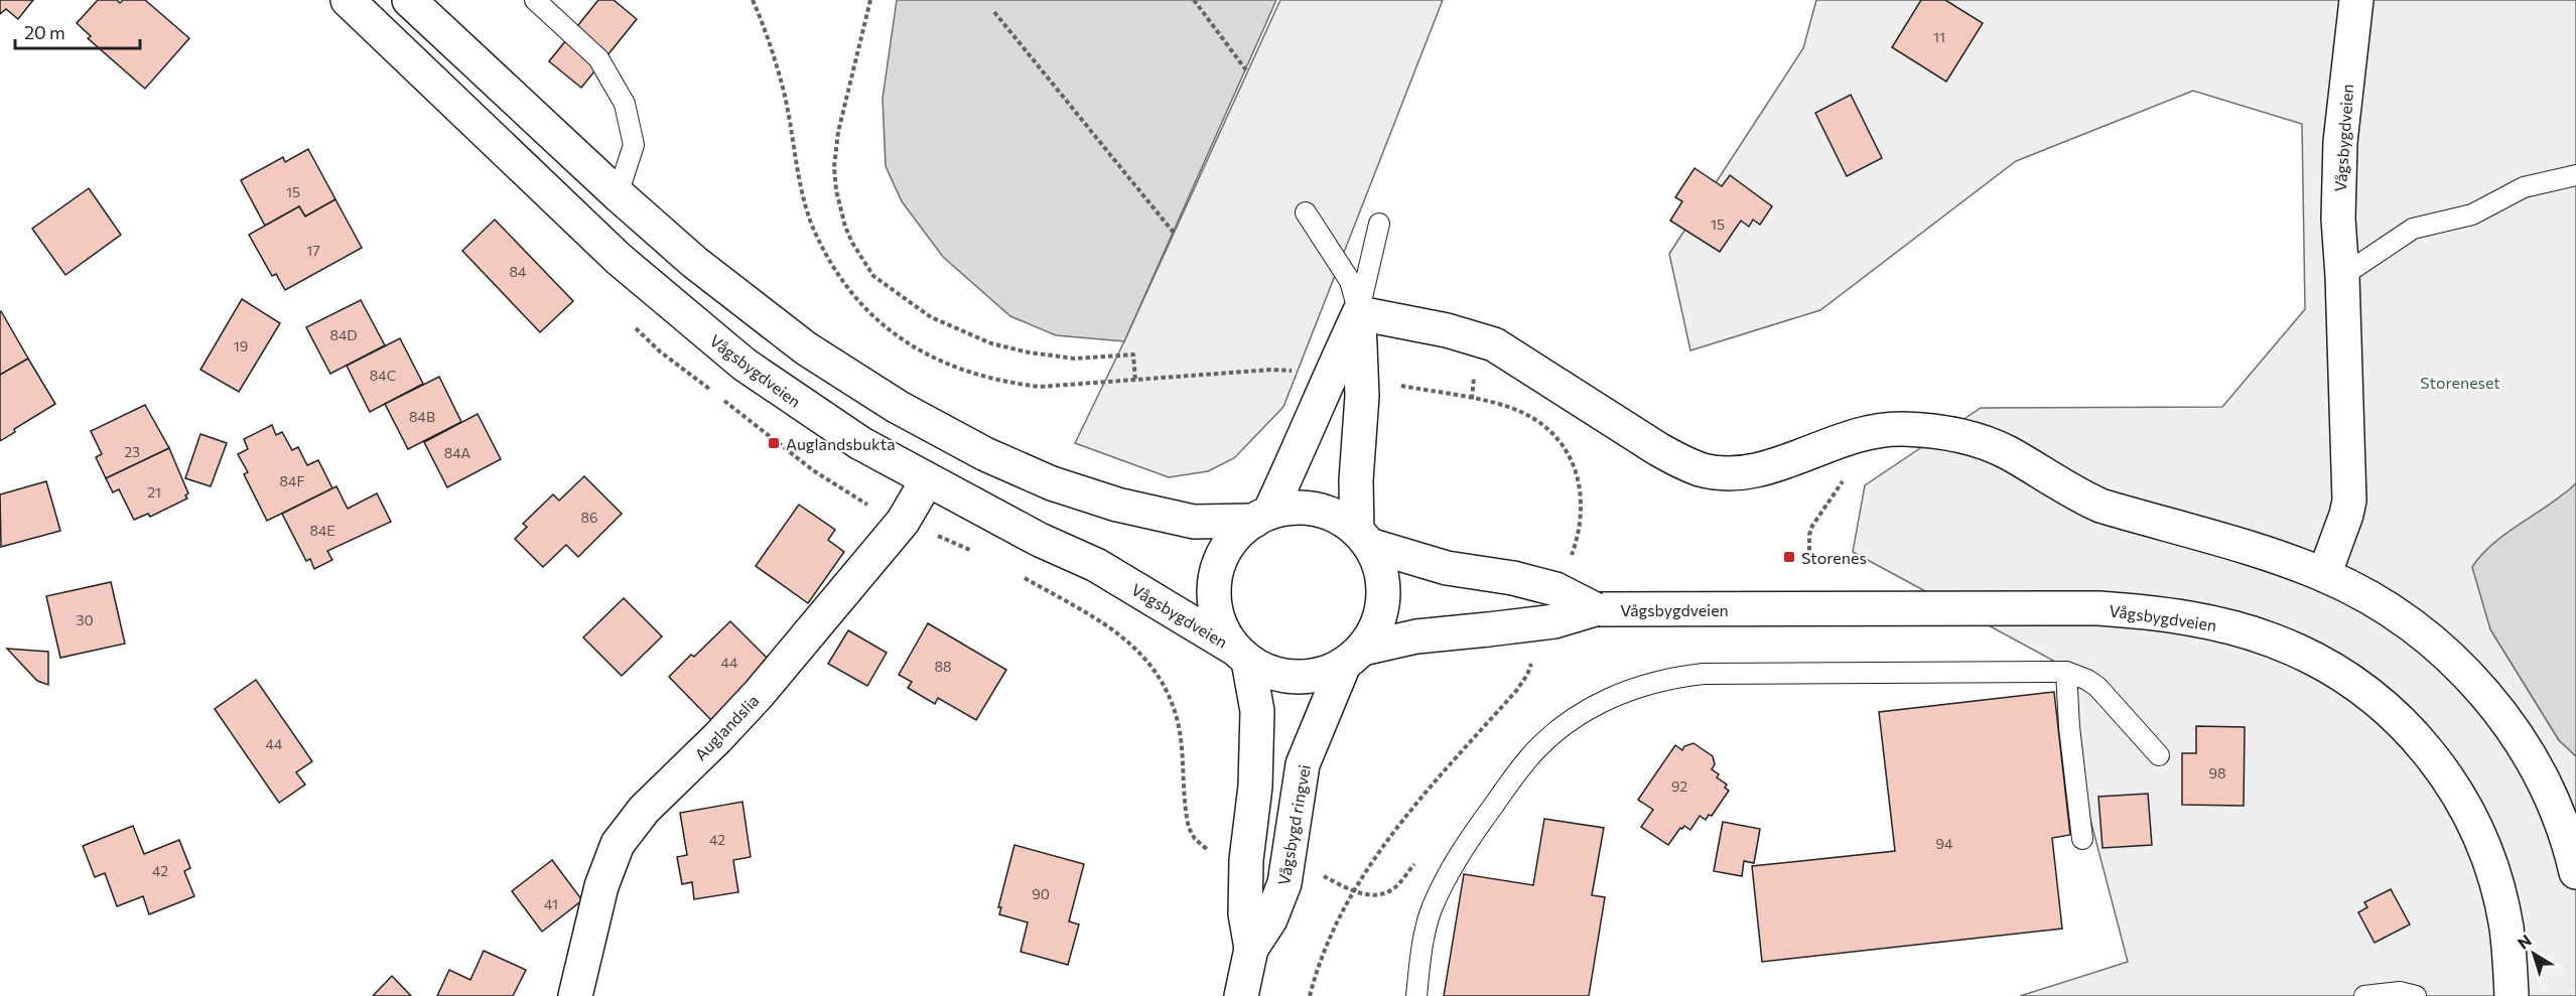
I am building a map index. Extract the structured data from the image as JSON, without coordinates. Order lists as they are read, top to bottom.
{
  "streets": {
    "main road": ["Vågsbygdveien", "Auglandslia", "Vågsbygd ringvei"]
  },
  "crossings": [
    ["Vågsbygdveien", "Auglandslia"],
    ["Vågsbygdveien", "Vågsbygd ringvei"]
  ],
  "parks": ["Storeneset"],
  "places": {
    "transit": ["Auglandsbukta", "Storenes"]
  },
  "house_numbers": [
    "11",
    "15",
    "15",
    "17",
    "84",
    "84D",
    "19",
    "84C",
    "84B",
    "23",
    "84A",
    "84F",
    "21",
    "86",
    "84E",
    "30",
    "44",
    "88",
    "44",
    "98",
    "92",
    "42",
    "94",
    "42",
    "90",
    "41"
  ],
  "scale_bar": "20 m",
  "north": "top left"
}
